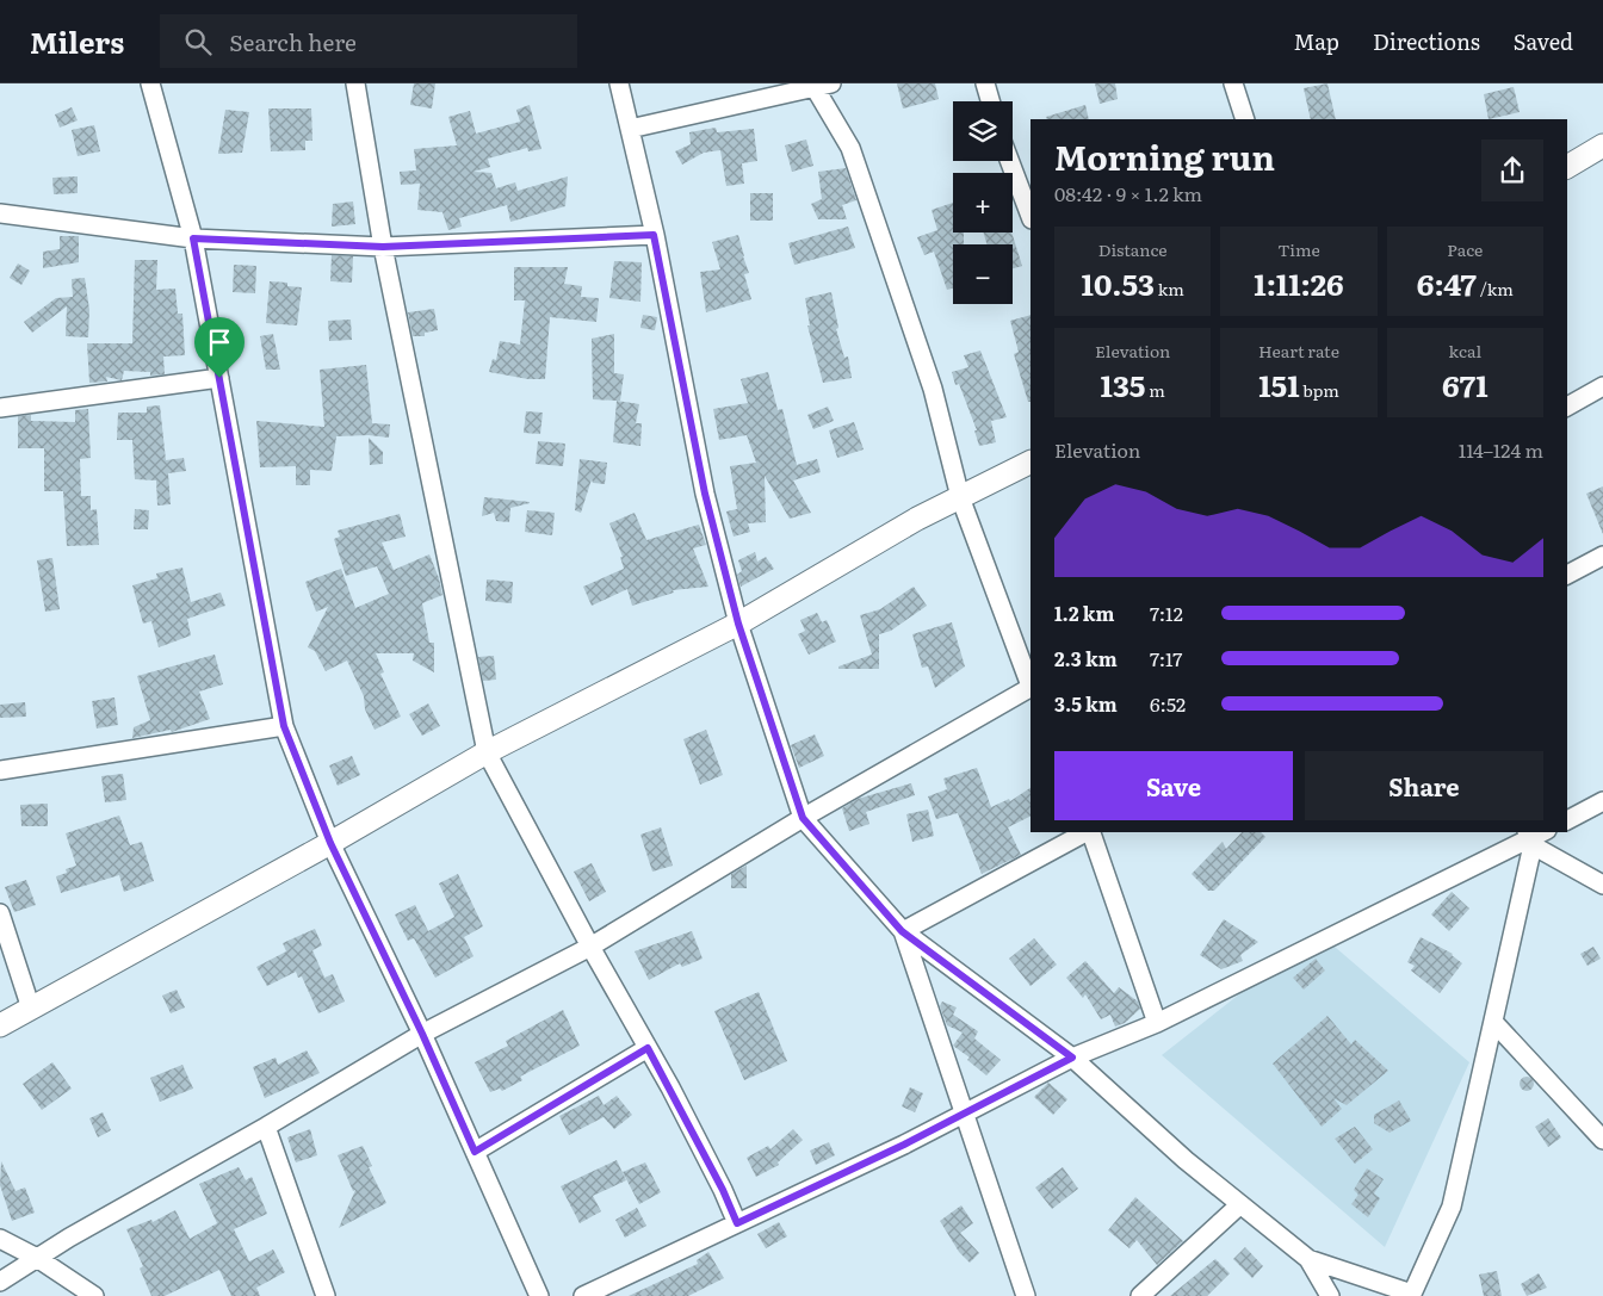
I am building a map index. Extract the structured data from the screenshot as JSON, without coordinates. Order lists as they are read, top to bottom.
{
  "page": {
    "header": "Milers",
    "search": "Search here",
    "nav": ["Map", "Directions", "Saved"],
    "map_buttons": ["+", "−"],
    "heading": ["Morning run", "08:42 · 9 × 1.2 km"],
    "stats": [
      ["Distance", "10.53 km"],
      ["Time", "1:11:26"],
      ["Pace", "6:47 /km"],
      ["Elevation", "135 m"],
      ["Heart rate", "151 bpm"],
      ["kcal", "671"]
    ],
    "chart": ["Elevation", "114–124 m"],
    "list": [
      {
        "name": "1.2 km",
        "note": "7:12"
      },
      {
        "name": "2.3 km",
        "note": "7:17"
      },
      {
        "name": "3.5 km",
        "note": "6:52"
      }
    ],
    "buttons": ["Save", "Share"]
  }
}
